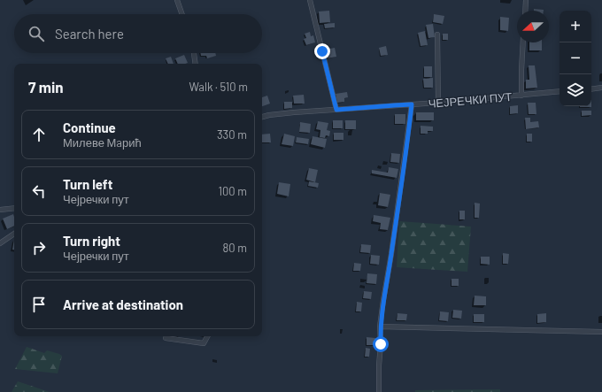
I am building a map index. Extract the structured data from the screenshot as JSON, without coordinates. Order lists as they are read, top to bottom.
{
  "streets": {
    "street": ["ЧЕЈРЕЧКИ ПУТ"]
  },
  "north": "left",
  "page": {
    "map_buttons": ["+", "−"],
    "search": "Search here",
    "heading": ["7 min", "Walk · 510 m"],
    "list": [
      ["Continue", "Милеве Мaрић", "330 m"],
      ["Turn left", "Чејречки пут", "100 m"],
      ["Turn right", "Чејречки пут", "80 m"],
      "Arrive at destination"
    ]
  }
}
